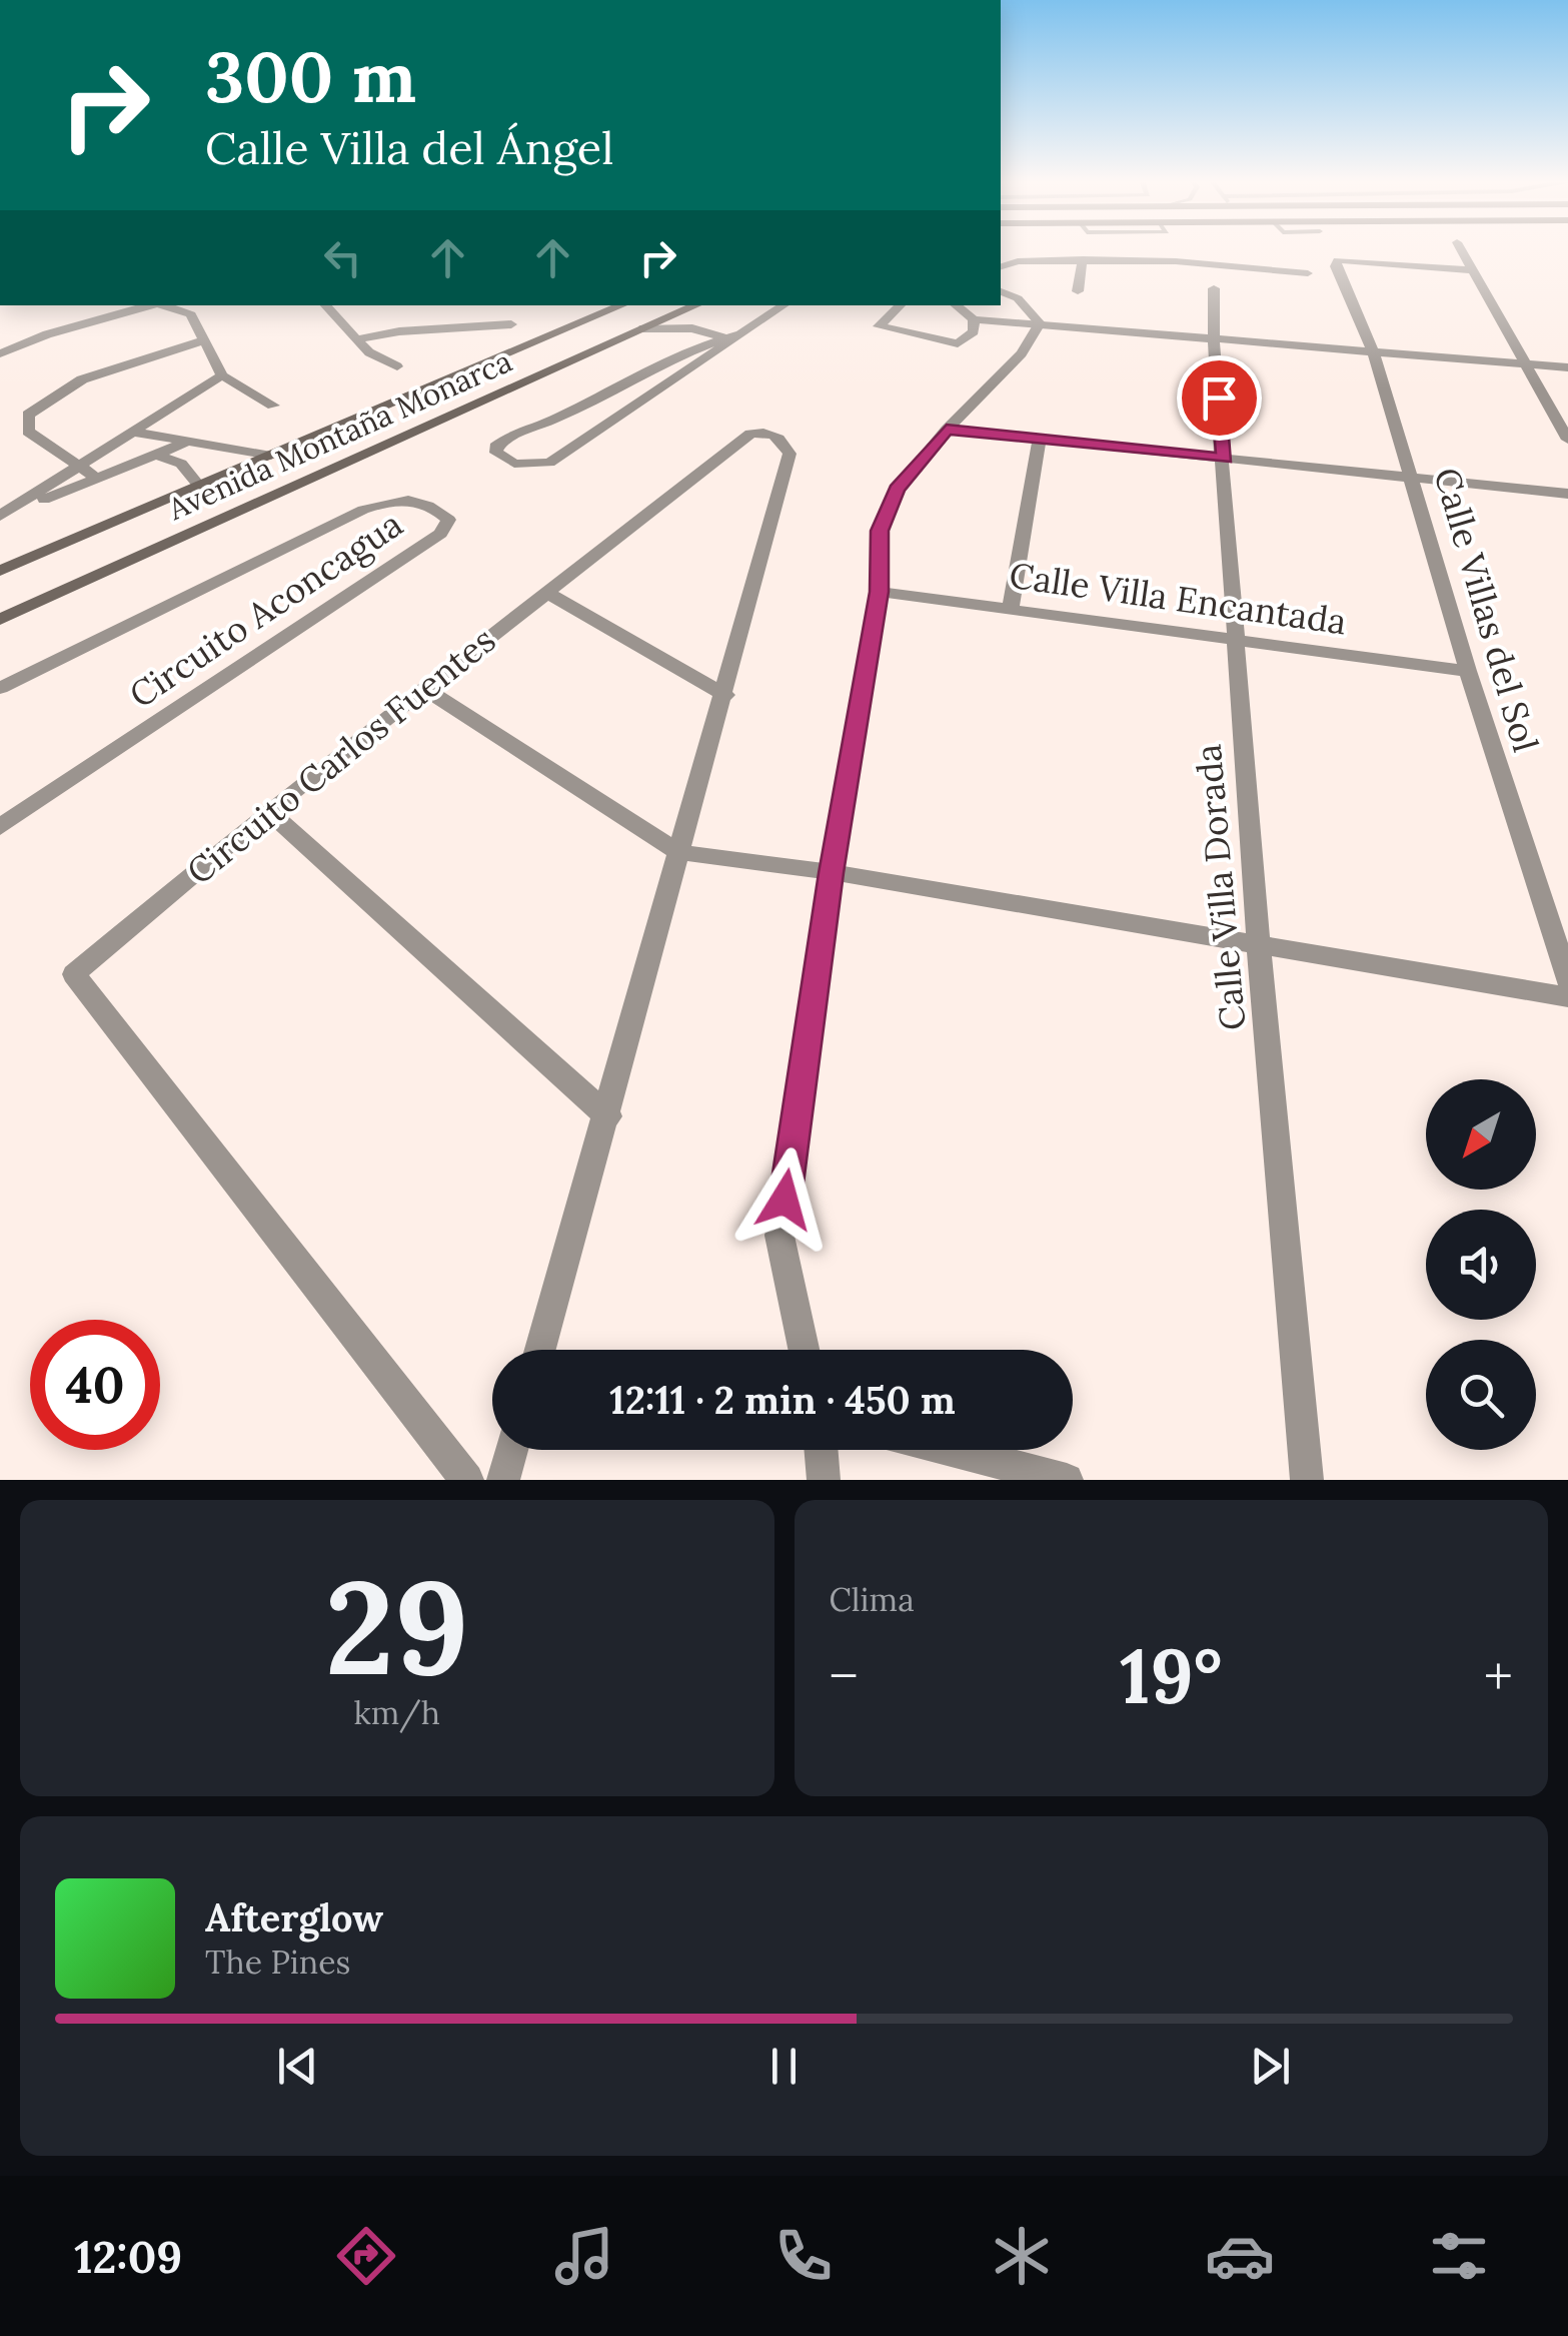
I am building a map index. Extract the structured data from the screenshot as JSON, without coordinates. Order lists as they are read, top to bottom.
{
  "streets": {
    "main road": ["Avenida Montaña Monarca"],
    "street": [
      "Calle Villa Encantada",
      "Circuito Aconcagua",
      "Calle Villas del Sol",
      "Circuito Carlos Fuentes",
      "Calle Villa Dorada"
    ]
  },
  "crossings": [
    ["Calle Villa Encantada", "Calle Villas del Sol"],
    ["Calle Villa Encantada", "Calle Villa Dorada"]
  ],
  "north": "bottom left",
  "page": {
    "turn": ["300 m", "Calle Villa del Ángel"],
    "limit": "40",
    "trip": "12:11 · 2 min · 450 m",
    "tile": [
      ["29", "km/h"],
      "Clima"
    ],
    "heat": ["−", "19°", "+"],
    "song": ["Afterglow", "The Pines"],
    "tabs": "12:09"
  }
}
